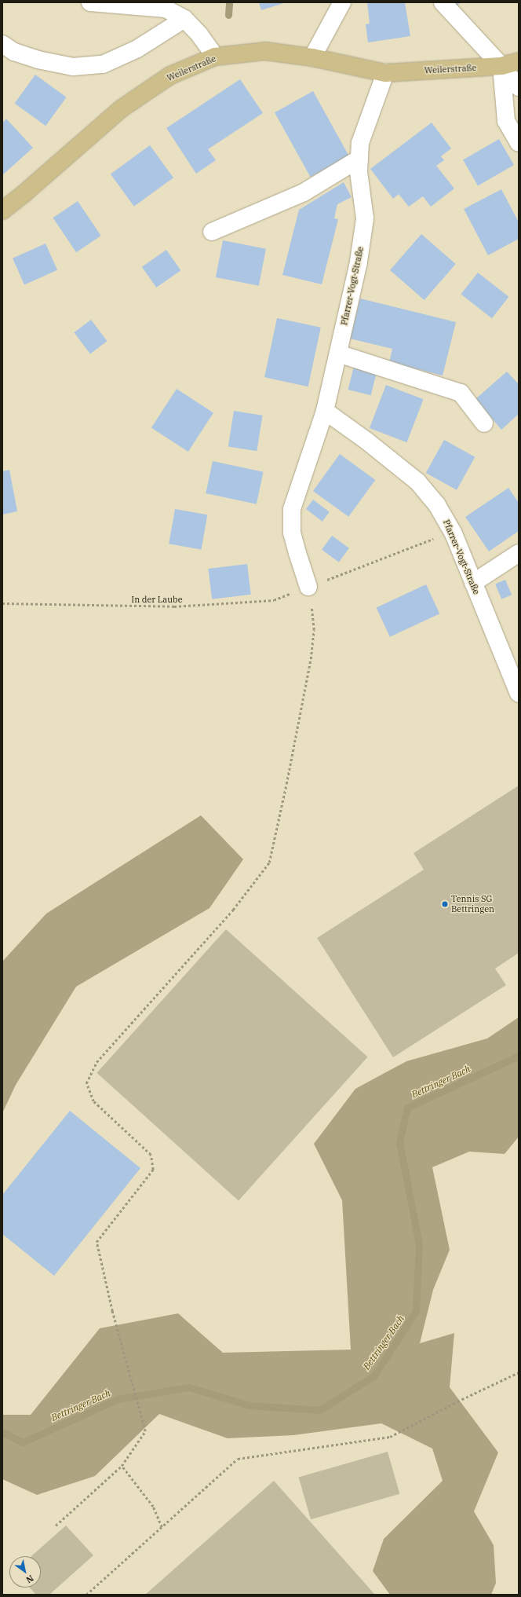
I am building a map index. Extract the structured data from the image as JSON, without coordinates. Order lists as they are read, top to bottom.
{
  "streets": {
    "main road": ["Weilerstraße"],
    "street": ["Pfarrer-Vogt-Straße"],
    "path": ["In der Laube"]
  },
  "crossings": [
    ["Weilerstraße", "Pfarrer-Vogt-Straße"],
    ["Pfarrer-Vogt-Straße", "In der Laube"]
  ],
  "water": ["Bettringer Bach"],
  "places": ["Tennis SG Bettringen"],
  "north": "bottom right"
}
